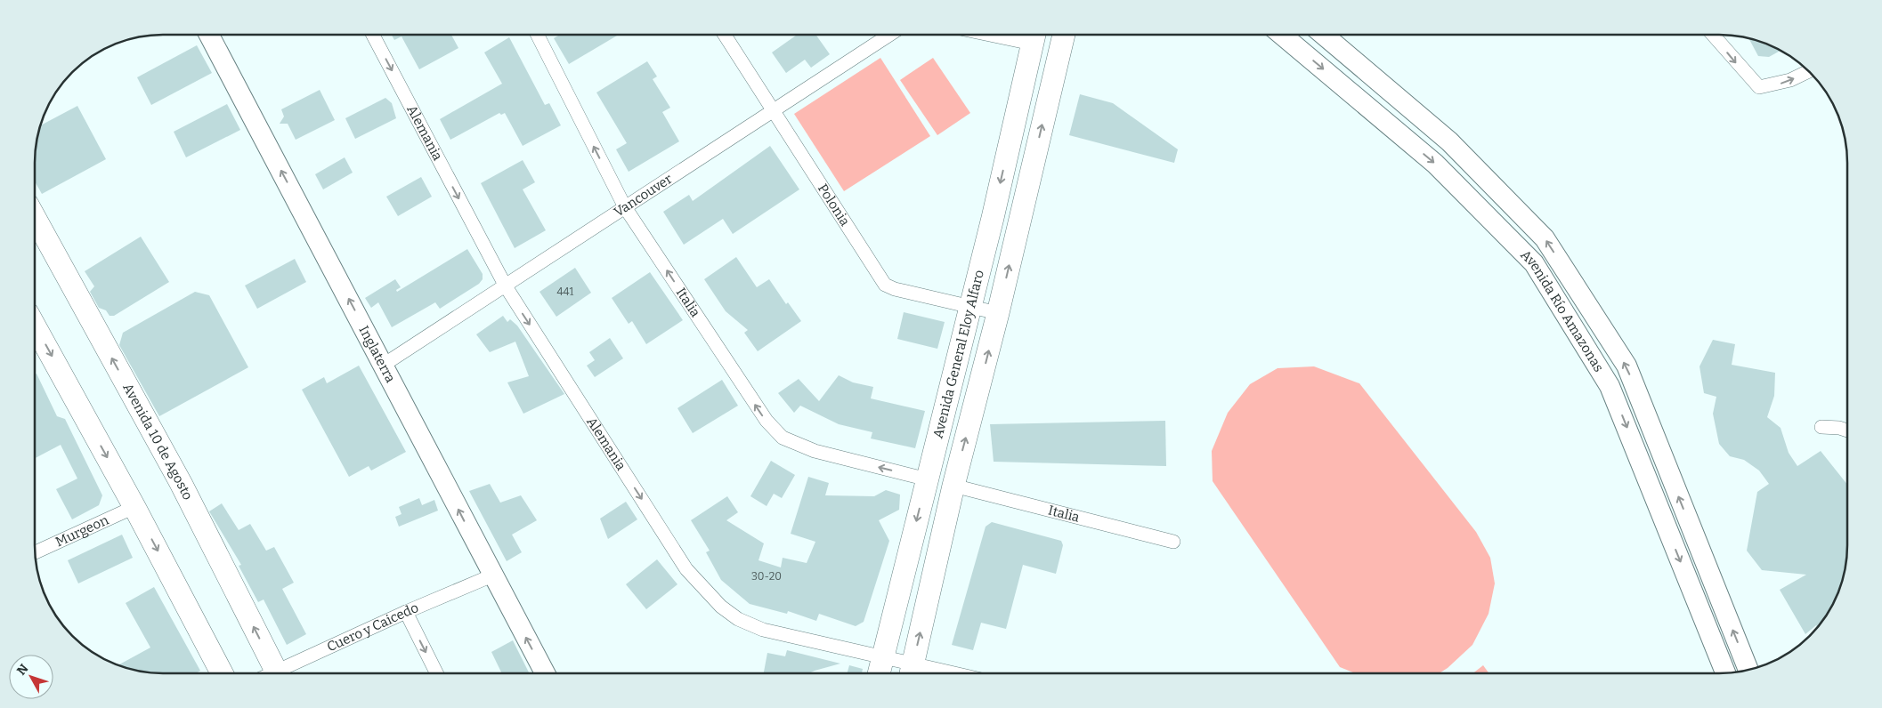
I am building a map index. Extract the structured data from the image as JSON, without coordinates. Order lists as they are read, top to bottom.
{
  "streets": {
    "main road": [
      "Avenida Río Amazonas",
      "Inglaterra",
      "Avenida General Eloy Alfaro",
      "Avenida 10 de Agosto"
    ],
    "street": [
      "Alemania",
      "Vancouver",
      "Polonia",
      "Italia",
      "Murgeon",
      "Cuero y Caicedo"
    ]
  },
  "crossings": [
    ["Alemania", "Vancouver"],
    ["Alemania", "Avenida General Eloy Alfaro"],
    ["Vancouver", "Polonia"],
    ["Vancouver", "Italia"],
    ["Vancouver", "Inglaterra"],
    ["Polonia", "Avenida General Eloy Alfaro"],
    ["Italia", "Avenida General Eloy Alfaro"],
    ["Inglaterra", "Cuero y Caicedo"]
  ],
  "one_way": ["Alemania", "Italia", "Inglaterra"],
  "house_numbers": ["441", "30-20"],
  "north": "top left"
}
